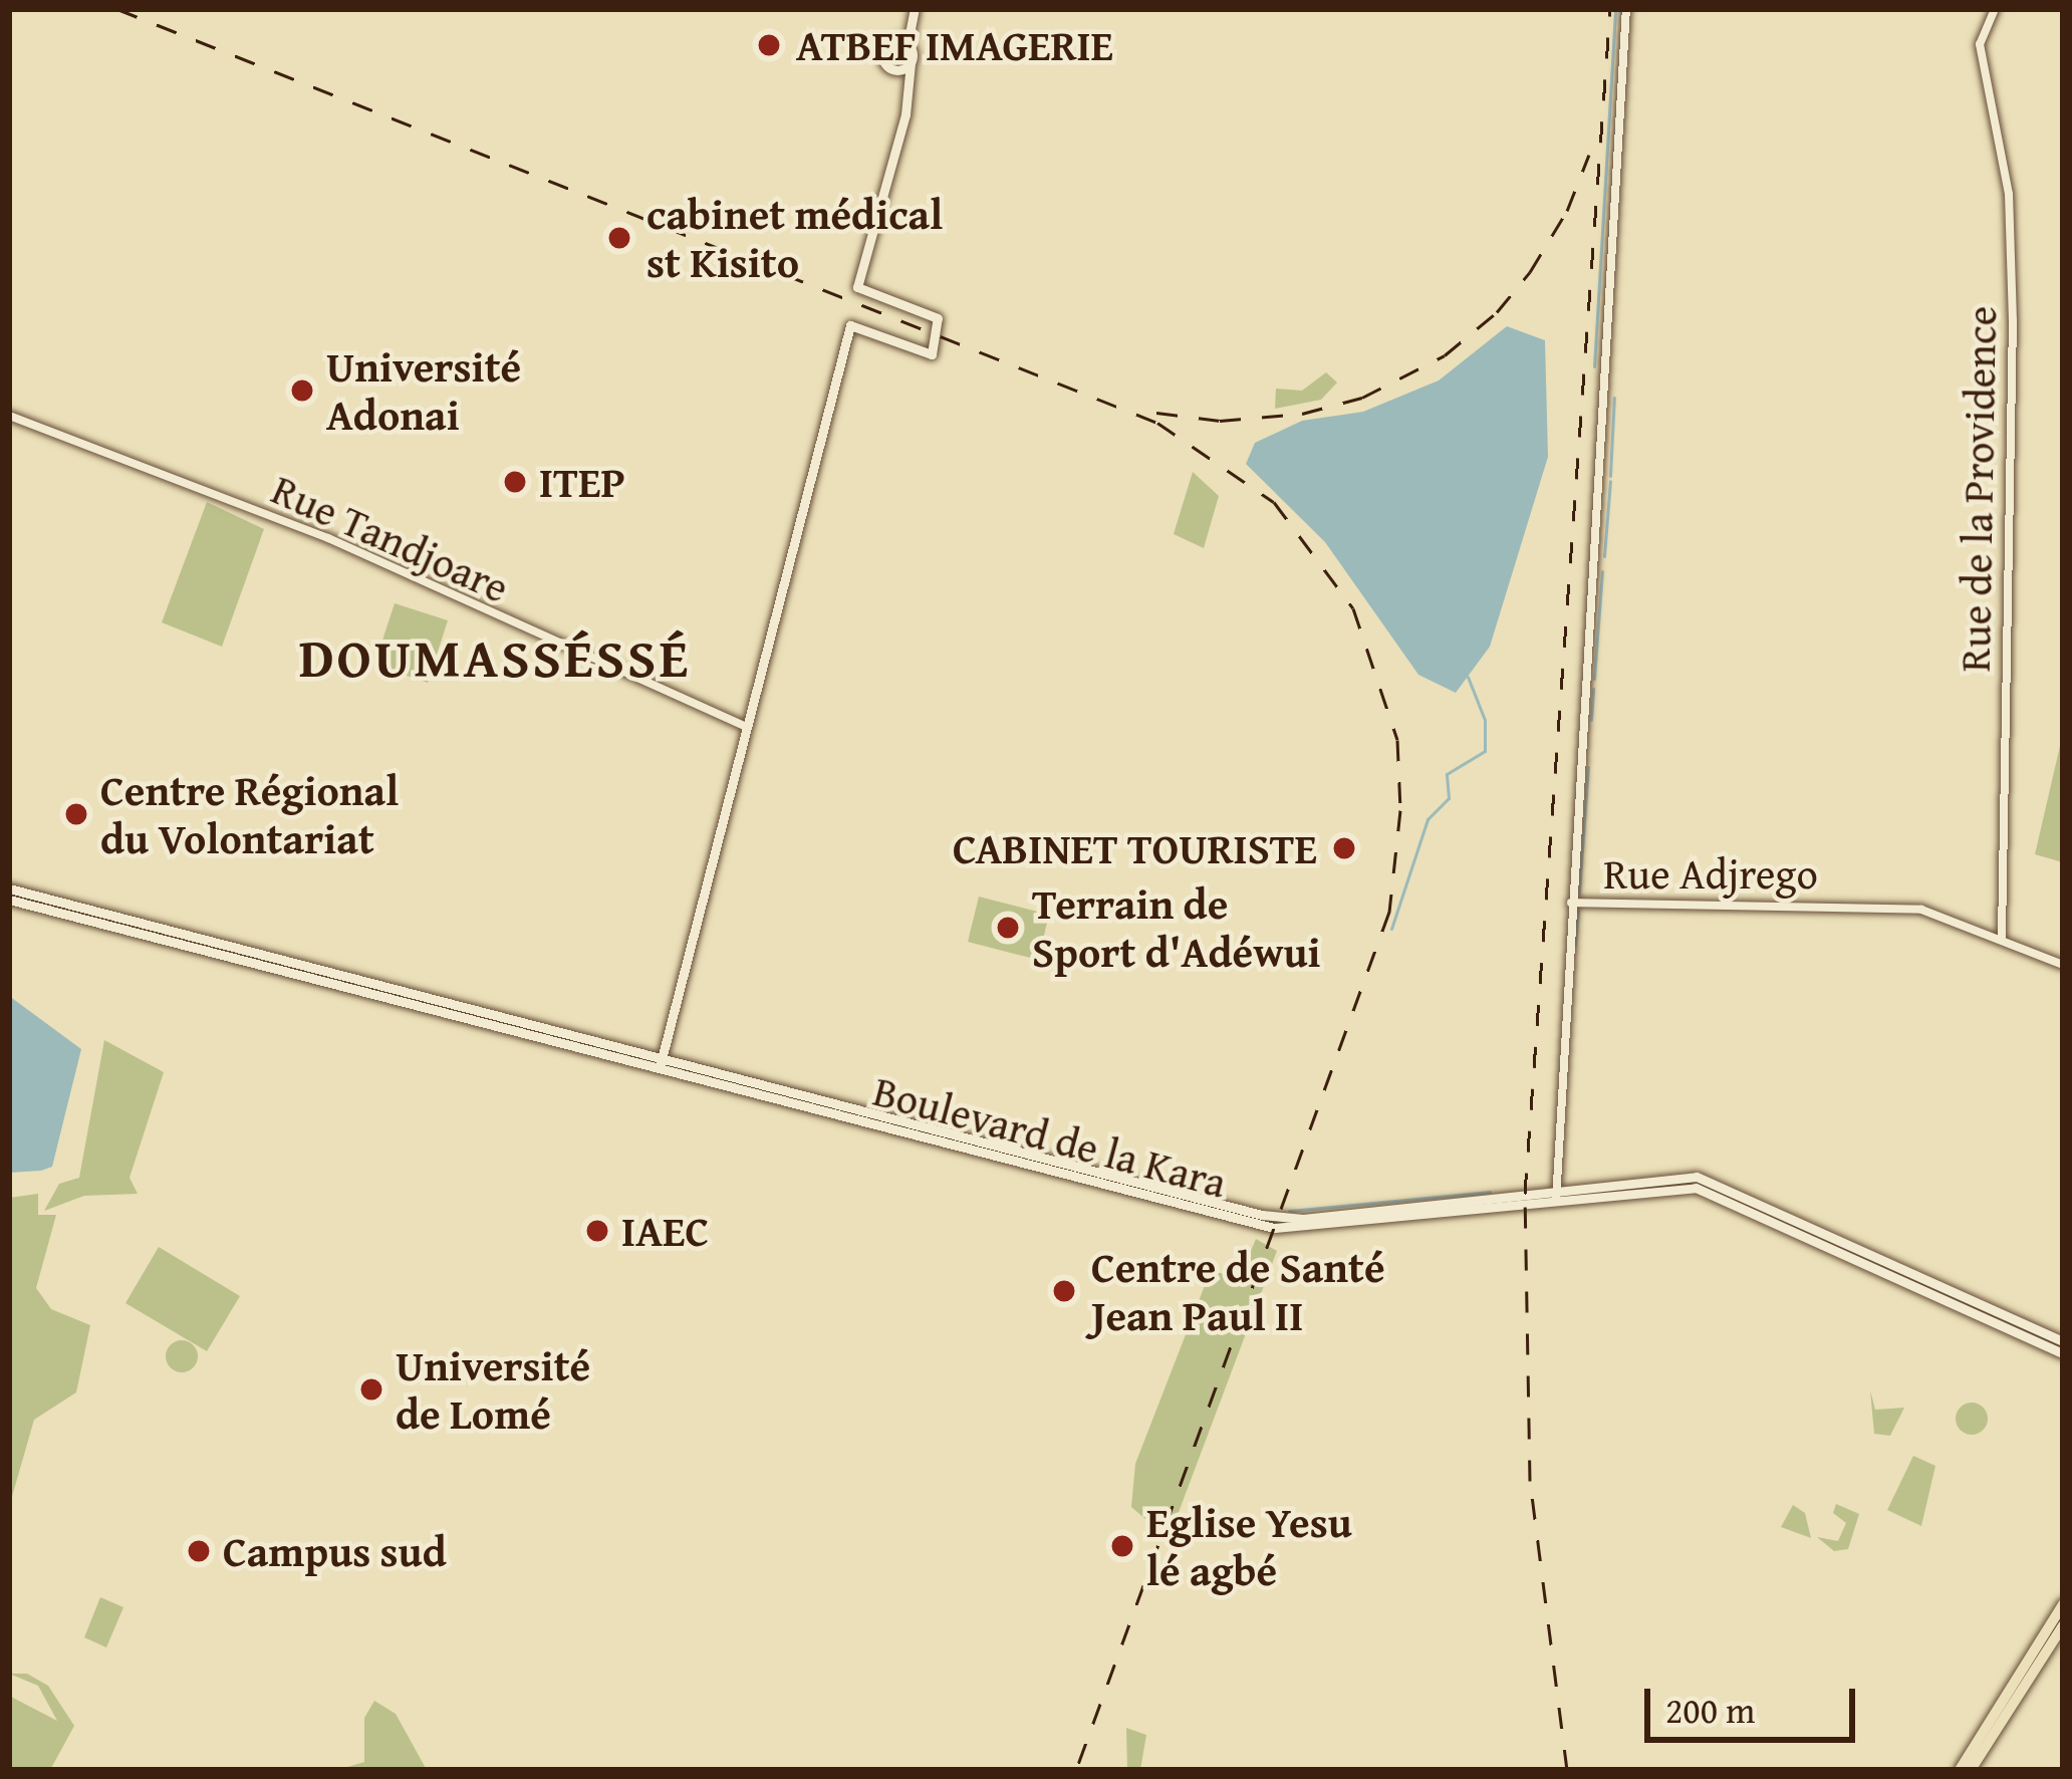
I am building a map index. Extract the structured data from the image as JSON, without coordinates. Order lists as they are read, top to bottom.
{
  "streets": {
    "main road": ["Boulevard de la Kara"],
    "street": ["Rue de la Providence", "Rue Tandjoare", "Rue Adjrego"]
  },
  "crossings": [
    ["Rue de la Providence", "Rue Adjrego"]
  ],
  "districts": ["DOUMASSÉSSÉ"],
  "places": [
    "ATBEF IMAGERIE",
    "cabinet médical st Kisito",
    "Université Adonai",
    "ITEP",
    "Centre Régional du Volontariat",
    "CABINET TOURISTE",
    "Terrain de Sport d'Adéwui",
    "IAEC",
    "Centre de Santé Jean Paul II",
    "Université de Lomé",
    "Eglise Yesu lé agbé",
    "Campus sud"
  ],
  "scale_bar": "200 m"
}
